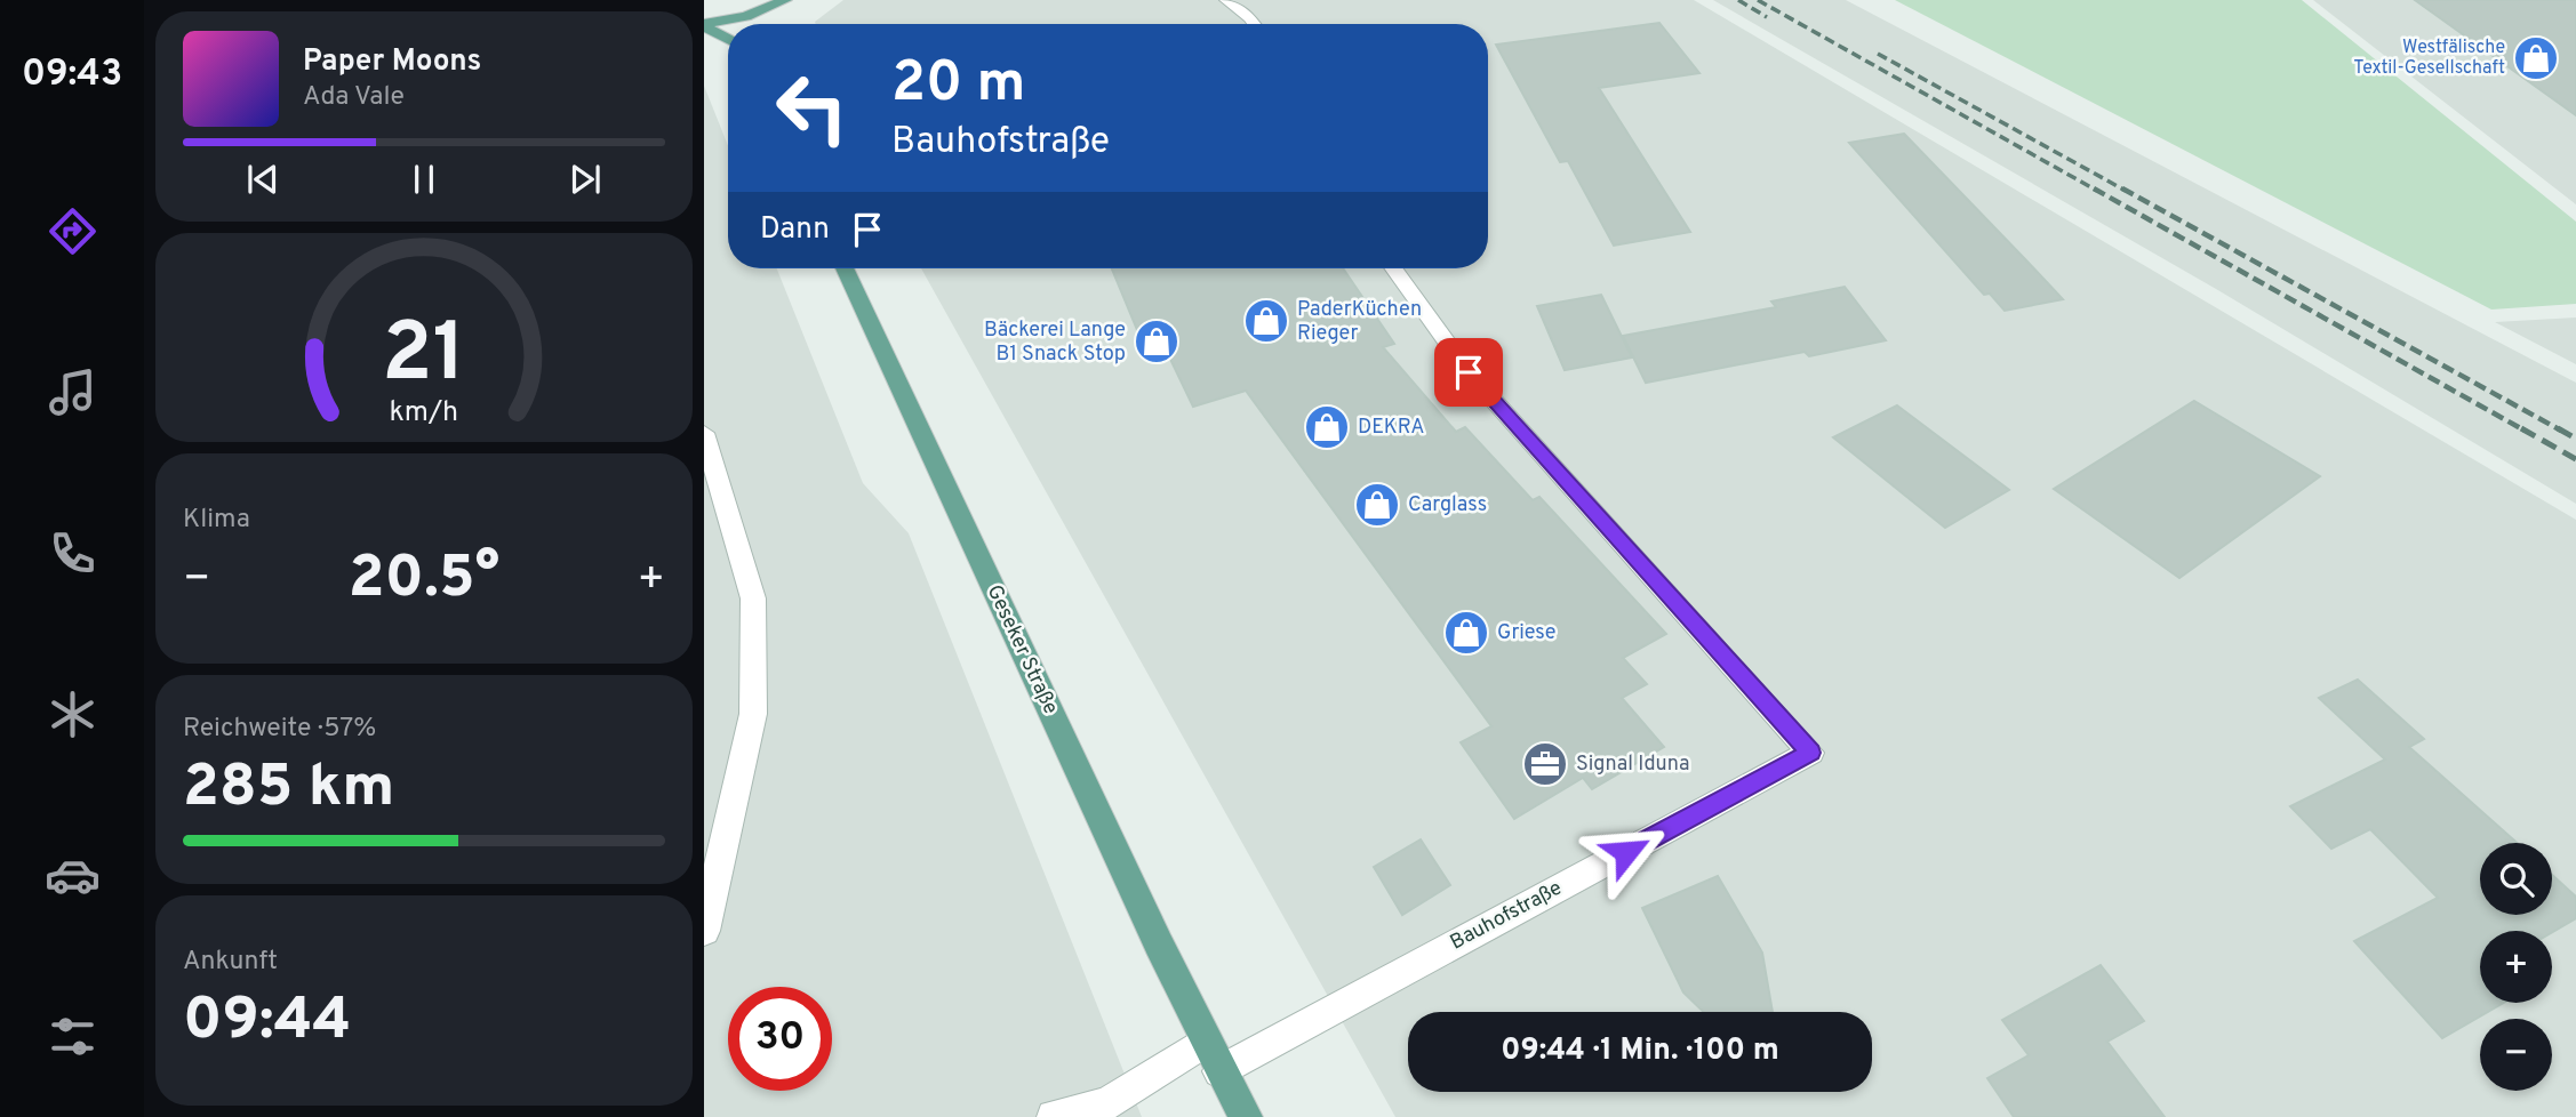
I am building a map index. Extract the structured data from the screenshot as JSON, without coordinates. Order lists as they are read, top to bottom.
{
  "streets": {
    "main road": ["Geseker Straße"],
    "street": ["Bauhofstraße"]
  },
  "crossings": [
    ["Geseker Straße", "Bauhofstraße"]
  ],
  "places": {
    "shop": [
      "Westfälische Textil-Gesellschaft",
      "PaderKüchen Rieger",
      "Bäckerei Lange B1 Snack Stop",
      "DEKRA",
      "Carglass",
      "Griese"
    ],
    "office": ["Signal Iduna"]
  },
  "page": {
    "tabs": "09:43",
    "turn": ["20 m", "Bauhofstraße"],
    "song": ["Paper Moons", "Ada Vale"],
    "then": "Dann",
    "tile": [
      "Klima",
      ["Reichweite · 57%", "285 km"],
      ["Ankunft", "09:44"]
    ],
    "heat": ["−", "20.5°", "+"],
    "map_buttons": ["+", "−"],
    "limit": "30",
    "trip": "09:44 · 1 Min. · 100 m",
    "gauge": ["21", "km/h"]
  }
}
